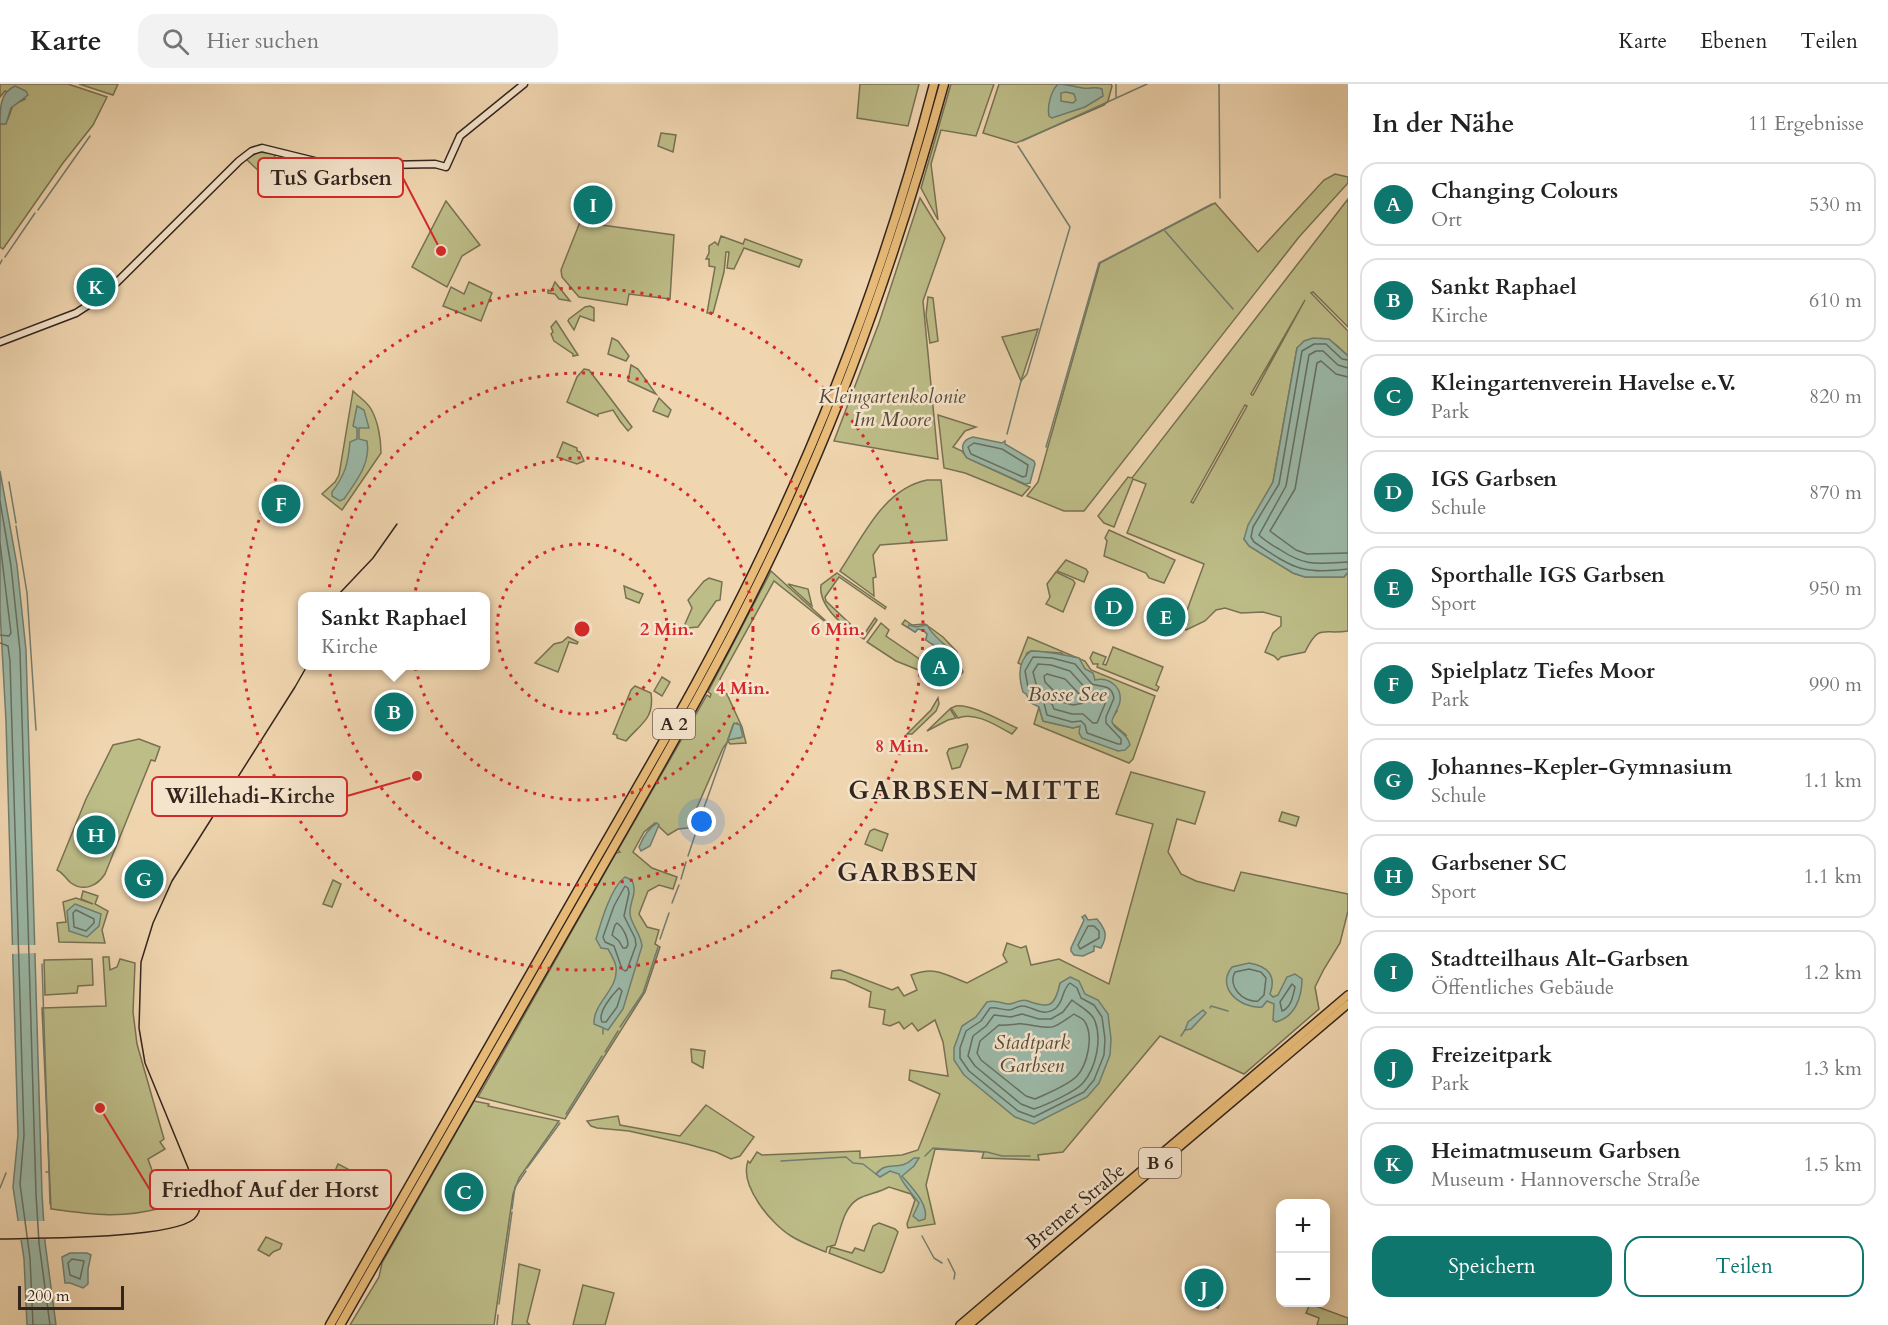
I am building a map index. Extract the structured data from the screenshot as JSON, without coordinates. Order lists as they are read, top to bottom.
{
  "streets": {
    "highway": ["A 2"],
    "main road": ["B 6", "Bremer Straße"]
  },
  "districts": ["GARBSEN-MITTE", "GARBSEN"],
  "water": ["Bosse See"],
  "parks": ["Kleingartenkolonie Im Moore", "Stadtpark Garbsen"],
  "places": ["TuS Garbsen", "Willehadi-Kirche", "Friedhof Auf der Horst"],
  "scale_bar": "200 m",
  "page": {
    "header": "Karte",
    "search": "Hier suchen",
    "nav": ["Karte", "Ebenen", "Teilen"],
    "heading": ["In der Nähe", "11 Ergebnisse"],
    "list": [
      {
        "mark": "A",
        "name": "Changing Colours",
        "note": "Ort",
        "value": "530 m"
      },
      {
        "mark": "B",
        "name": "Sankt Raphael",
        "note": "Kirche",
        "value": "610 m"
      },
      {
        "mark": "C",
        "name": "Kleingartenverein Havelse e.V.",
        "note": "Park",
        "value": "820 m"
      },
      {
        "mark": "D",
        "name": "IGS Garbsen",
        "note": "Schule",
        "value": "870 m"
      },
      {
        "mark": "E",
        "name": "Sporthalle IGS Garbsen",
        "note": "Sport",
        "value": "950 m"
      },
      {
        "mark": "F",
        "name": "Spielplatz Tiefes Moor",
        "note": "Park",
        "value": "990 m"
      },
      {
        "mark": "G",
        "name": "Johannes-Kepler-Gymnasium",
        "note": "Schule",
        "value": "1.1 km"
      },
      {
        "mark": "H",
        "name": "Garbsener SC",
        "note": "Sport",
        "value": "1.1 km"
      },
      {
        "mark": "I",
        "name": "Stadtteilhaus Alt-Garbsen",
        "note": "Öffentliches Gebäude",
        "value": "1.2 km"
      },
      {
        "mark": "J",
        "name": "Freizeitpark",
        "note": "Park",
        "value": "1.3 km"
      },
      {
        "mark": "K",
        "name": "Heimatmuseum Garbsen",
        "note": "Museum · Hannoversche Straße",
        "value": "1.5 km"
      }
    ],
    "pins": [
      "I",
      "K",
      "F",
      "D",
      "E",
      "A",
      "B",
      "H",
      "G",
      "C",
      "J"
    ],
    "popup": ["Sankt Raphael", "Kirche"],
    "map_buttons": ["+", "−"],
    "buttons": ["Speichern", "Teilen"],
    "scale": "200 m"
  },
  "rings": [
    "2 Min.",
    "6 Min.",
    "4 Min.",
    "8 Min."
  ]
}
